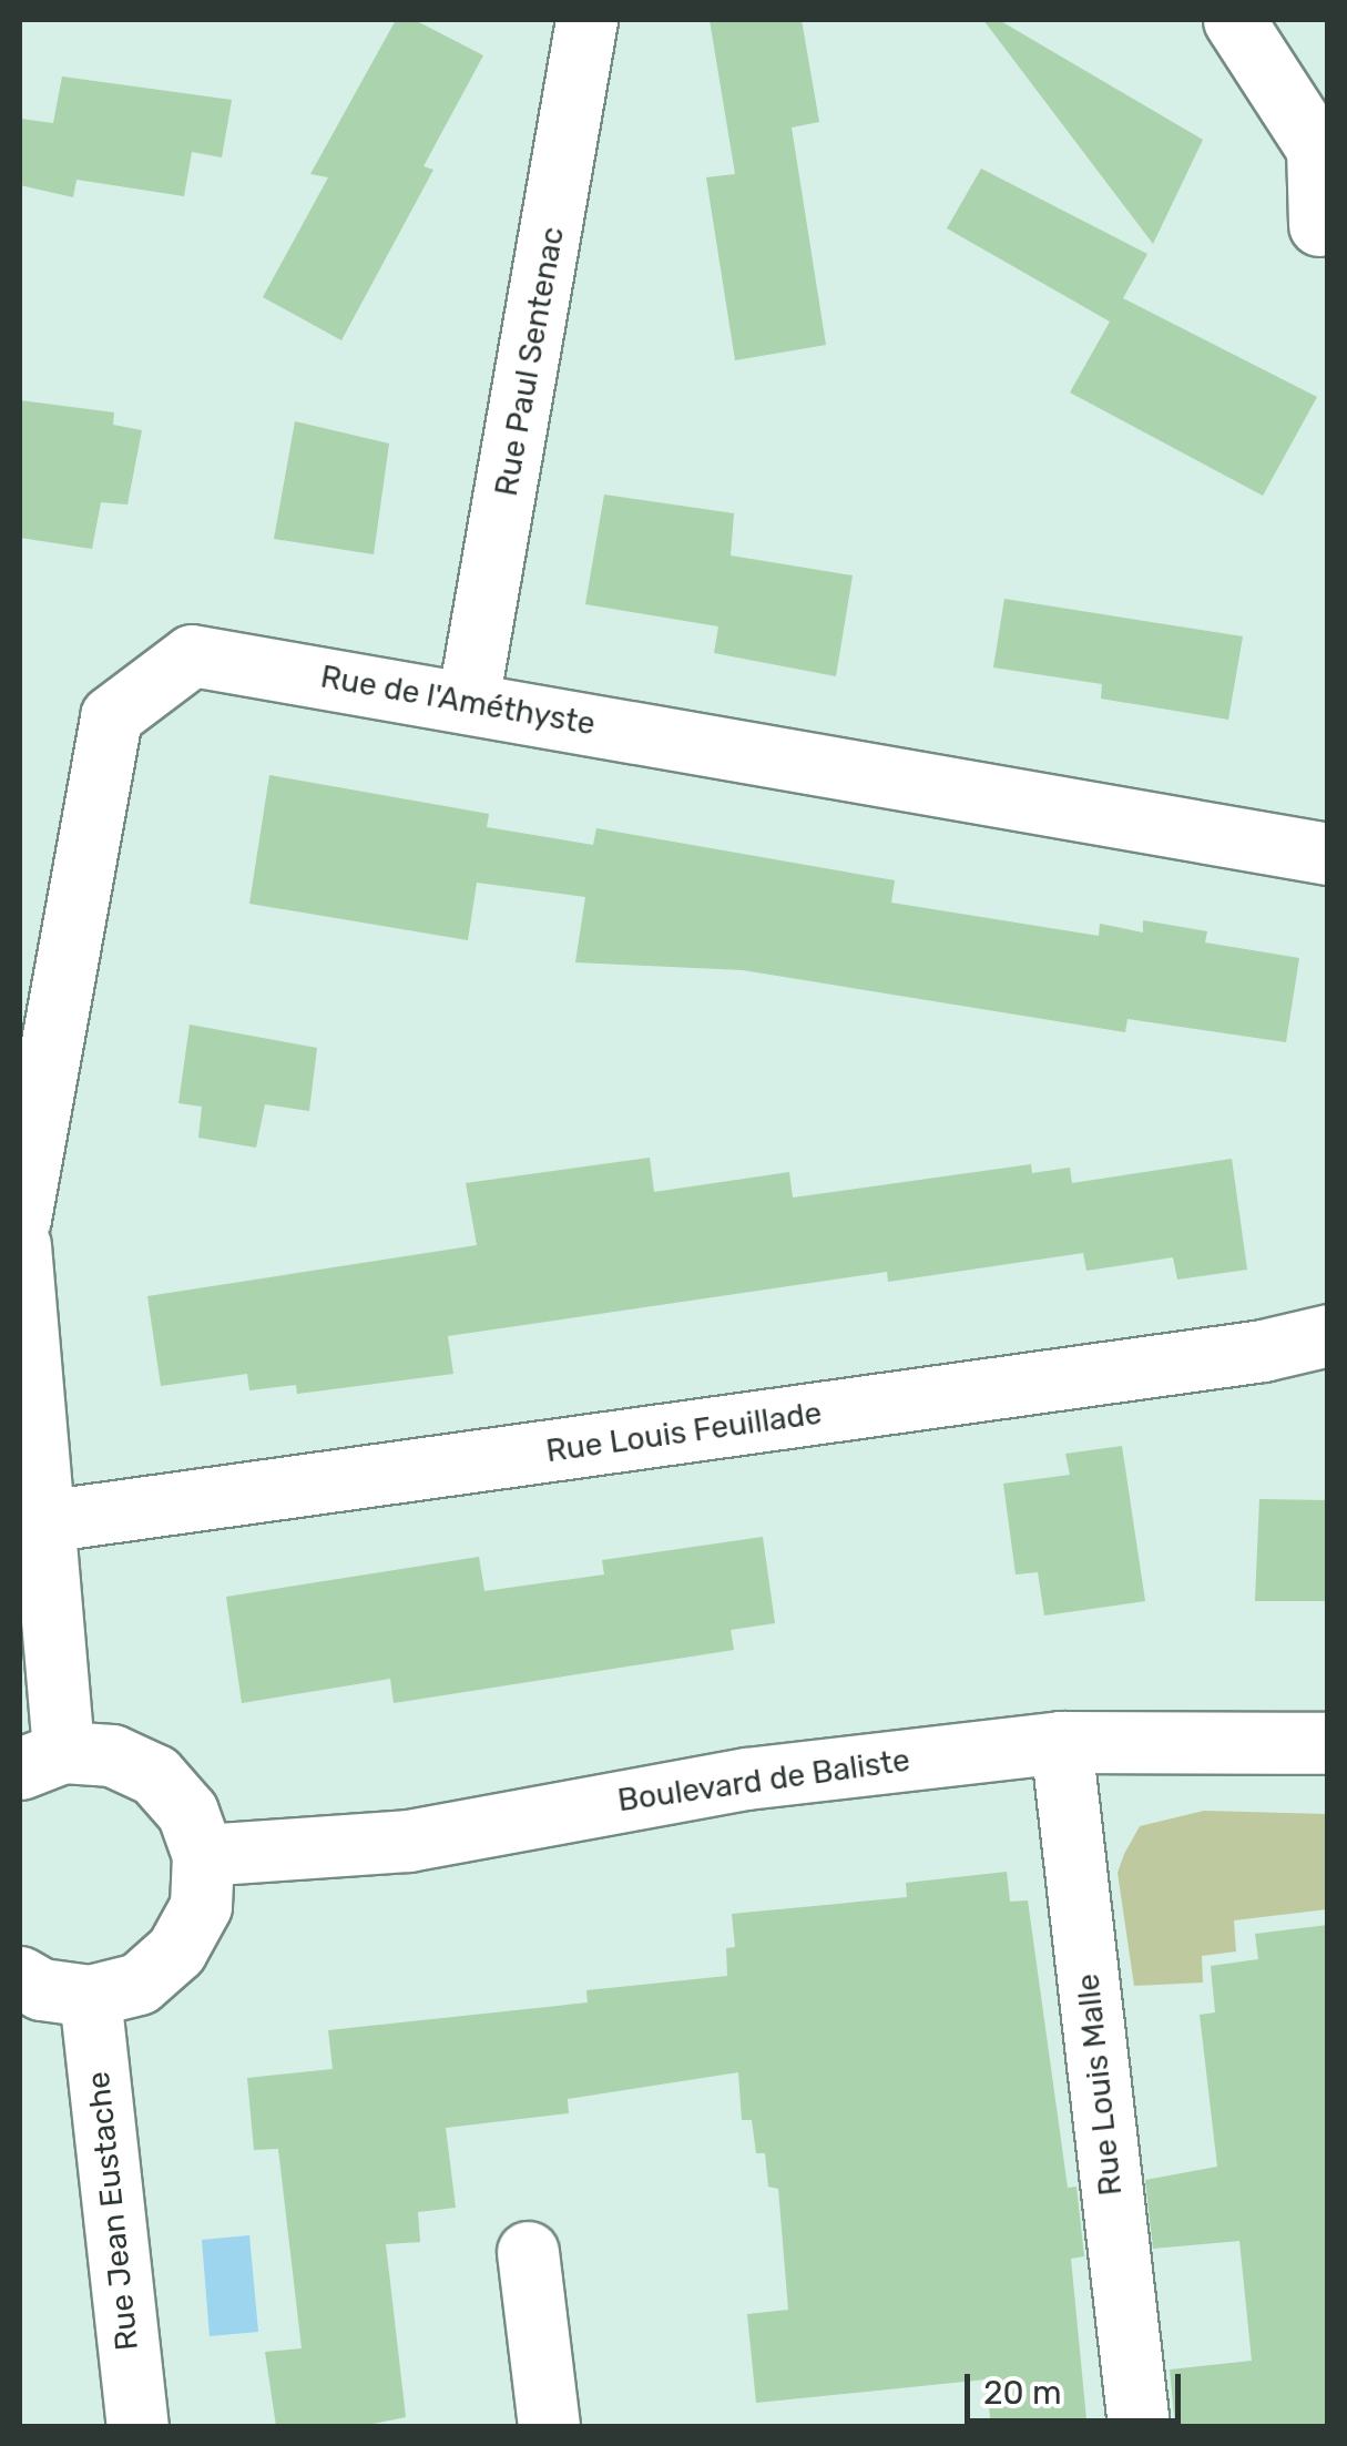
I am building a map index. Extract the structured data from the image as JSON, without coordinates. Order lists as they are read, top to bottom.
{
  "streets": {
    "street": [
      "Rue Paul Sentenac",
      "Rue de l'Améthyste",
      "Rue Louis Feuillade",
      "Boulevard de Baliste",
      "Rue Louis Malle",
      "Rue Jean Eustache"
    ]
  },
  "crossings": [
    ["Rue Paul Sentenac", "Rue de l'Améthyste"],
    ["Boulevard de Baliste", "Rue Louis Malle"]
  ],
  "scale_bar": "20 m"
}
